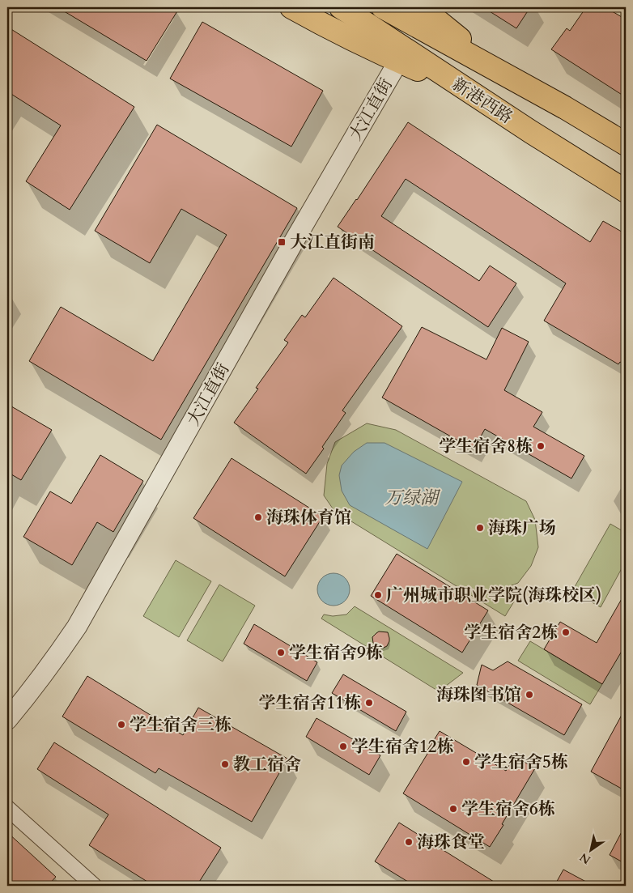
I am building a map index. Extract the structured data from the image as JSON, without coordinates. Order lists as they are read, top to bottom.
{
  "streets": {
    "main road": ["新港西路"],
    "street": ["大江直街"]
  },
  "water": ["万绿湖"],
  "places": {
    "transit": ["大江直街南"],
    "other": [
      "学生宿舍8栋",
      "海珠体育馆",
      "海珠广场",
      "广州城市职业学院(海珠校区)",
      "学生宿舍2栋",
      "学生宿舍9栋",
      "海珠图书馆",
      "学生宿舍11栋",
      "学生宿舍三栋",
      "学生宿舍12栋",
      "学生宿舍5栋",
      "教工宿舍",
      "学生宿舍6栋",
      "海珠食堂"
    ]
  },
  "north": "bottom left"
}
